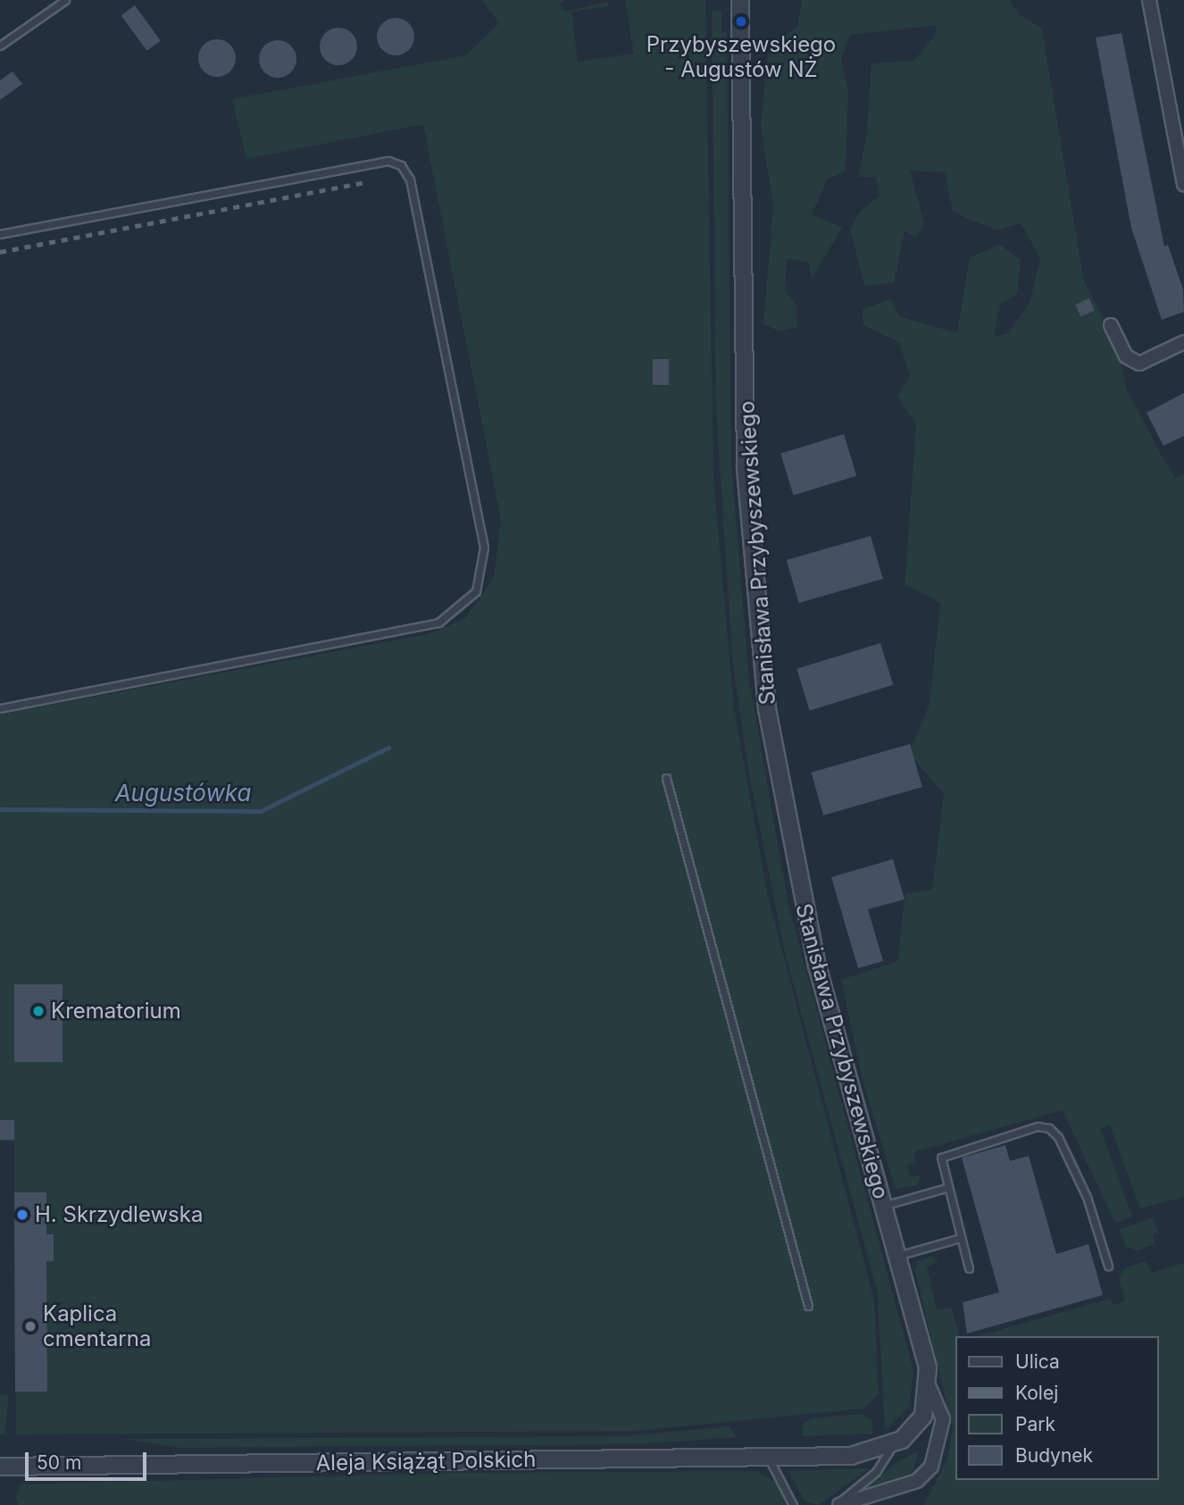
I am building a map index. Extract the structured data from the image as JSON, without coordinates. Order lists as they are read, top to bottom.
{
  "streets": {
    "street": ["Stanisława Przybyszewskiego", "Aleja Książąt Polskich"]
  },
  "water": ["Augustówka"],
  "places": [
    "Przybyszewskiego - Augustów NŻ",
    "Krematorium",
    "H. Skrzydlewska",
    "Kaplica cmentarna"
  ],
  "legend": [
    "Ulica",
    "Kolej",
    "Park",
    "Budynek"
  ],
  "scale_bar": "50 m"
}
